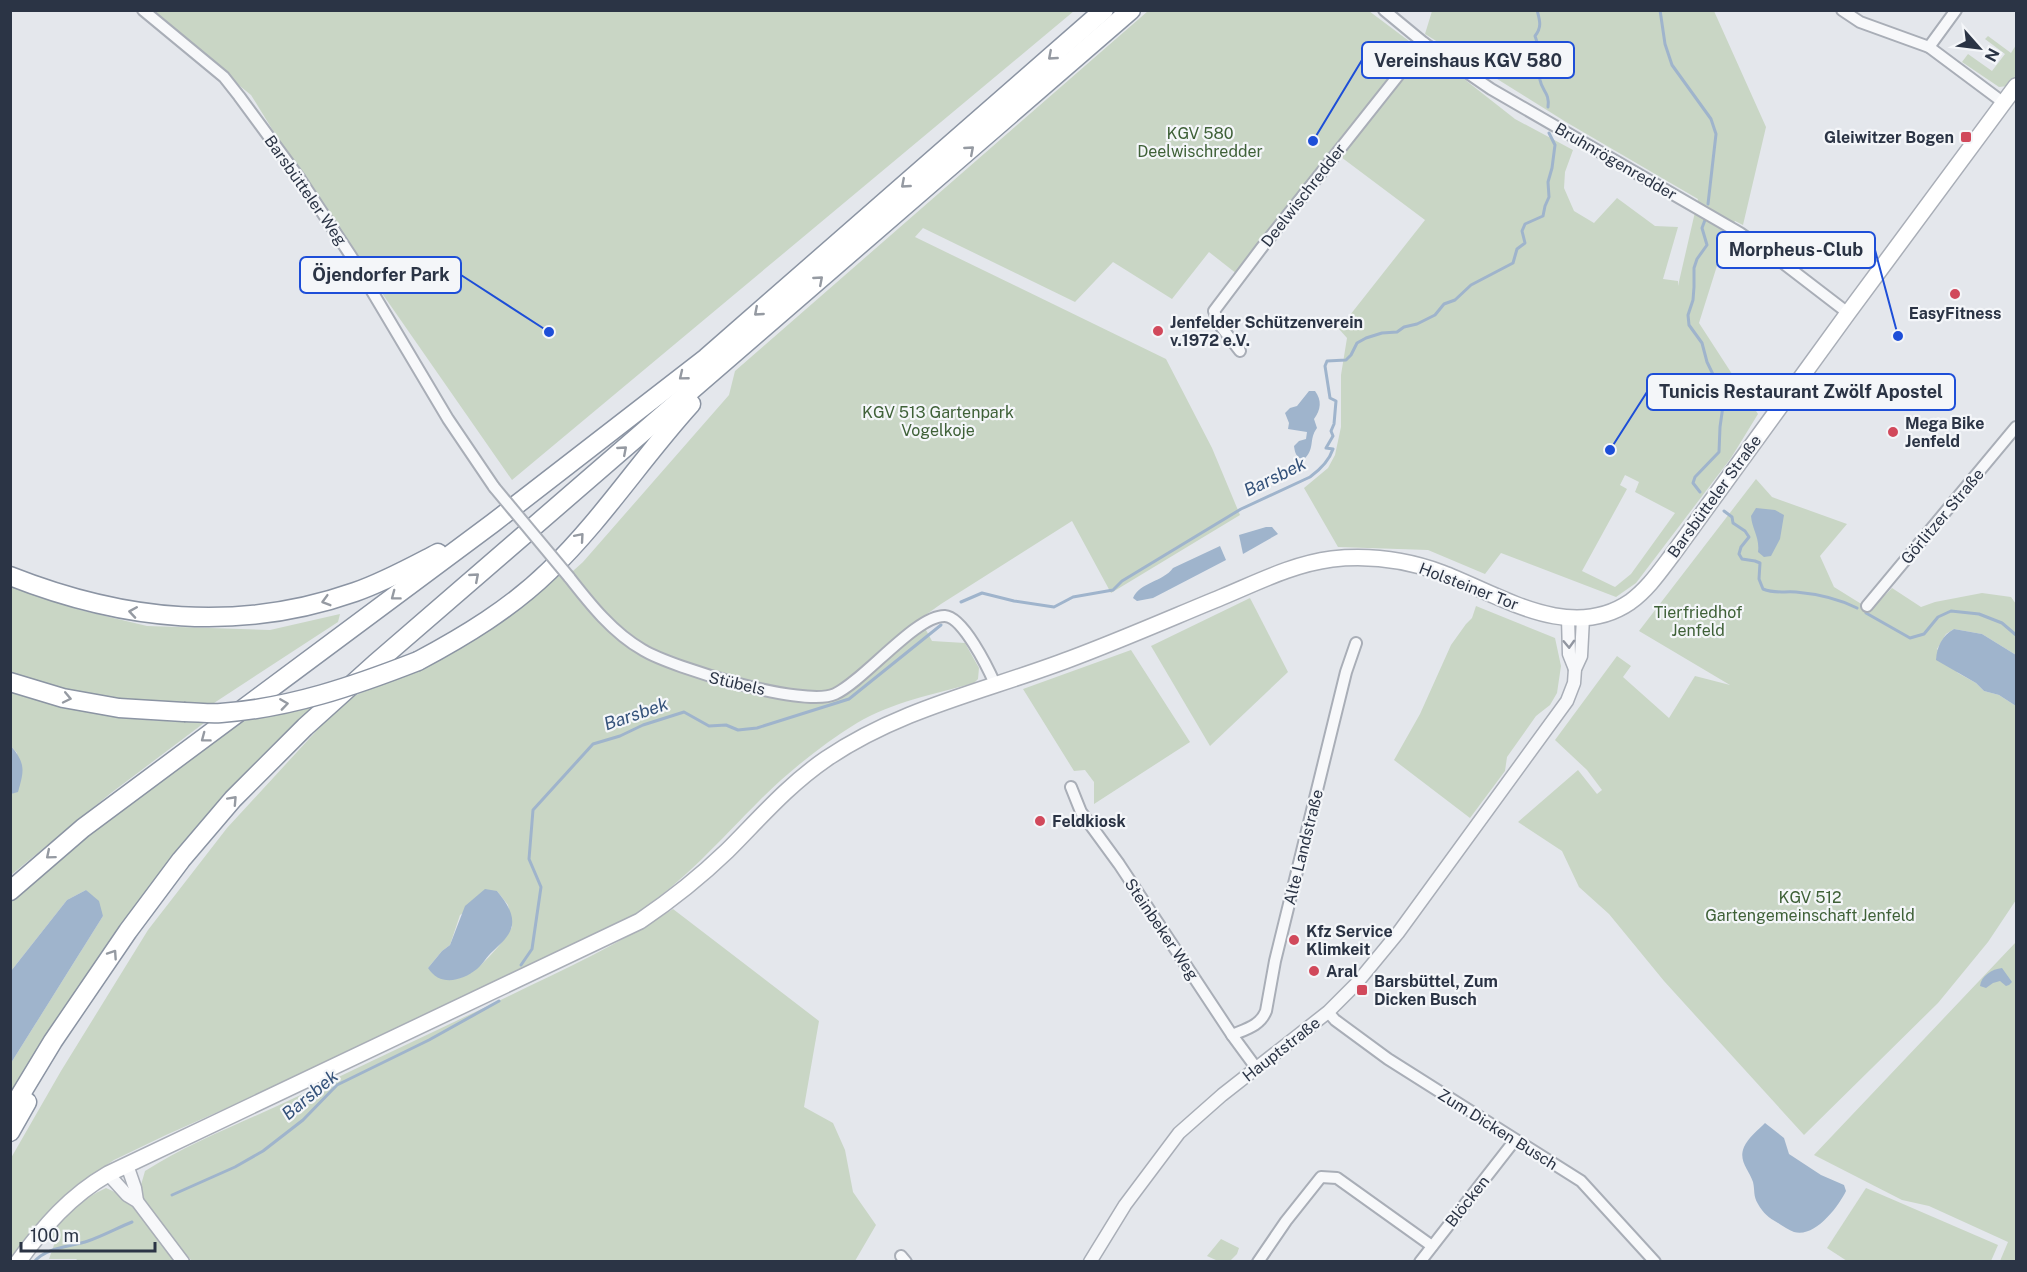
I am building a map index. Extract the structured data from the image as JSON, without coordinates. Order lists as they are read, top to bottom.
{
  "streets": {
    "main road": ["Barsbütteler Straße", "Holsteiner Tor"],
    "street": [
      "Bruhnrögenredder",
      "Barsbütteler Weg",
      "Deelwischredder",
      "Görlitzer Straße",
      "Stübels",
      "Alte Landstraße",
      "Steinbeker Weg",
      "Hauptstraße",
      "Zum Dicken Busch",
      "Blöcken"
    ]
  },
  "crossings": [
    ["Bruhnrögenredder", "Deelwischredder"],
    ["Bruhnrögenredder", "Barsbütteler Straße"],
    ["Barsbütteler Weg", "Stübels"],
    ["Barsbütteler Straße", "Holsteiner Tor"],
    ["Barsbütteler Straße", "Hauptstraße"],
    ["Holsteiner Tor", "Stübels"],
    ["Holsteiner Tor", "Hauptstraße"],
    ["Alte Landstraße", "Steinbeker Weg"],
    ["Steinbeker Weg", "Hauptstraße"],
    ["Hauptstraße", "Zum Dicken Busch"],
    ["Zum Dicken Busch", "Blöcken"]
  ],
  "water": ["Barsbek"],
  "parks": [
    "KGV 580 Deelwischredder",
    "KGV 513 Gartenpark Vogelkoje",
    "Tierfriedhof Jenfeld",
    "KGV 512 Gartengemeinschaft Jenfeld"
  ],
  "places": {
    "transit": ["Gleiwitzer Bogen", "Barsbüttel, Zum Dicken Busch"],
    "other": [
      "Vereinshaus KGV 580",
      "EasyFitness",
      "Jenfelder Schützenverein v.1972 e.V.",
      "Öjendorfer Park",
      "Morpheus-Club",
      "Mega Bike Jenfeld",
      "Tunicis Restaurant Zwölf Apostel",
      "Feldkiosk",
      "Kfz Service Klimkeit",
      "Aral"
    ]
  },
  "scale_bar": "100 m",
  "north": "bottom right"
}
